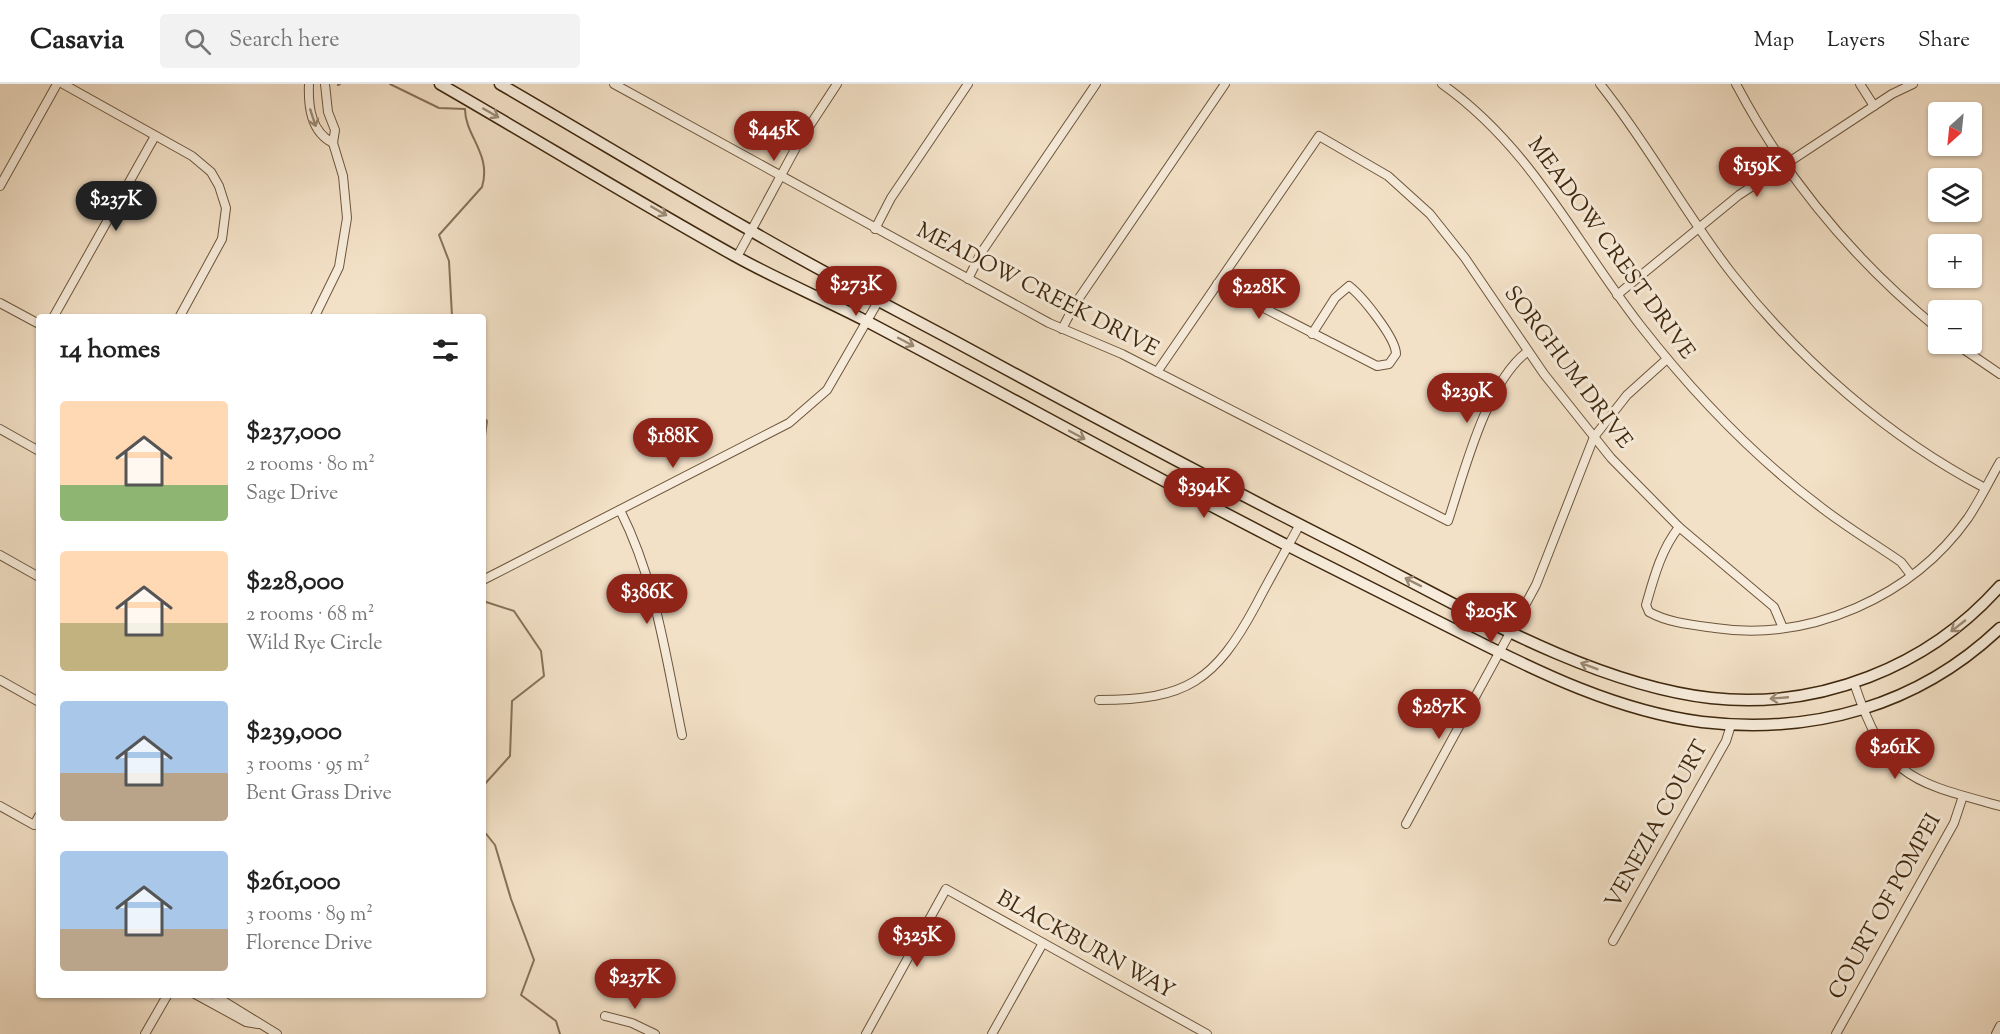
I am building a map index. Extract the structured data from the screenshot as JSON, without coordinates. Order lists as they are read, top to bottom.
{
  "streets": {
    "street": [
      "MEADOW CREST DRIVE",
      "MEADOW CREEK DRIVE",
      "SORGHUM DRIVE",
      "VENEZIA COURT",
      "COURT OF POMPEI",
      "BLACKBURN WAY"
    ]
  },
  "crossings": [
    ["MEADOW CREEK DRIVE", "SORGHUM DRIVE"]
  ],
  "north": "bottom left",
  "page": {
    "header": "Casavia",
    "search": "Search here",
    "nav": ["Map", "Layers", "Share"],
    "map_buttons": ["+", "−"],
    "price": [
      "$445K",
      "$159K",
      "$237K",
      "$273K",
      "$228K",
      "$239K",
      "$188K",
      "$394K",
      "$386K",
      "$205K",
      "$287K",
      "$261K",
      "$325K",
      "$237K"
    ],
    "heading": "14 homes",
    "list": [
      {
        "name": "$237,000",
        "note": "2 rooms · 80 m² · Sage Drive"
      },
      {
        "name": "$228,000",
        "note": "2 rooms · 68 m² · Wild Rye Circle"
      },
      {
        "name": "$239,000",
        "note": "3 rooms · 95 m² · Bent Grass Drive"
      },
      {
        "name": "$261,000",
        "note": "3 rooms · 89 m² · Florence Drive"
      }
    ]
  }
}
